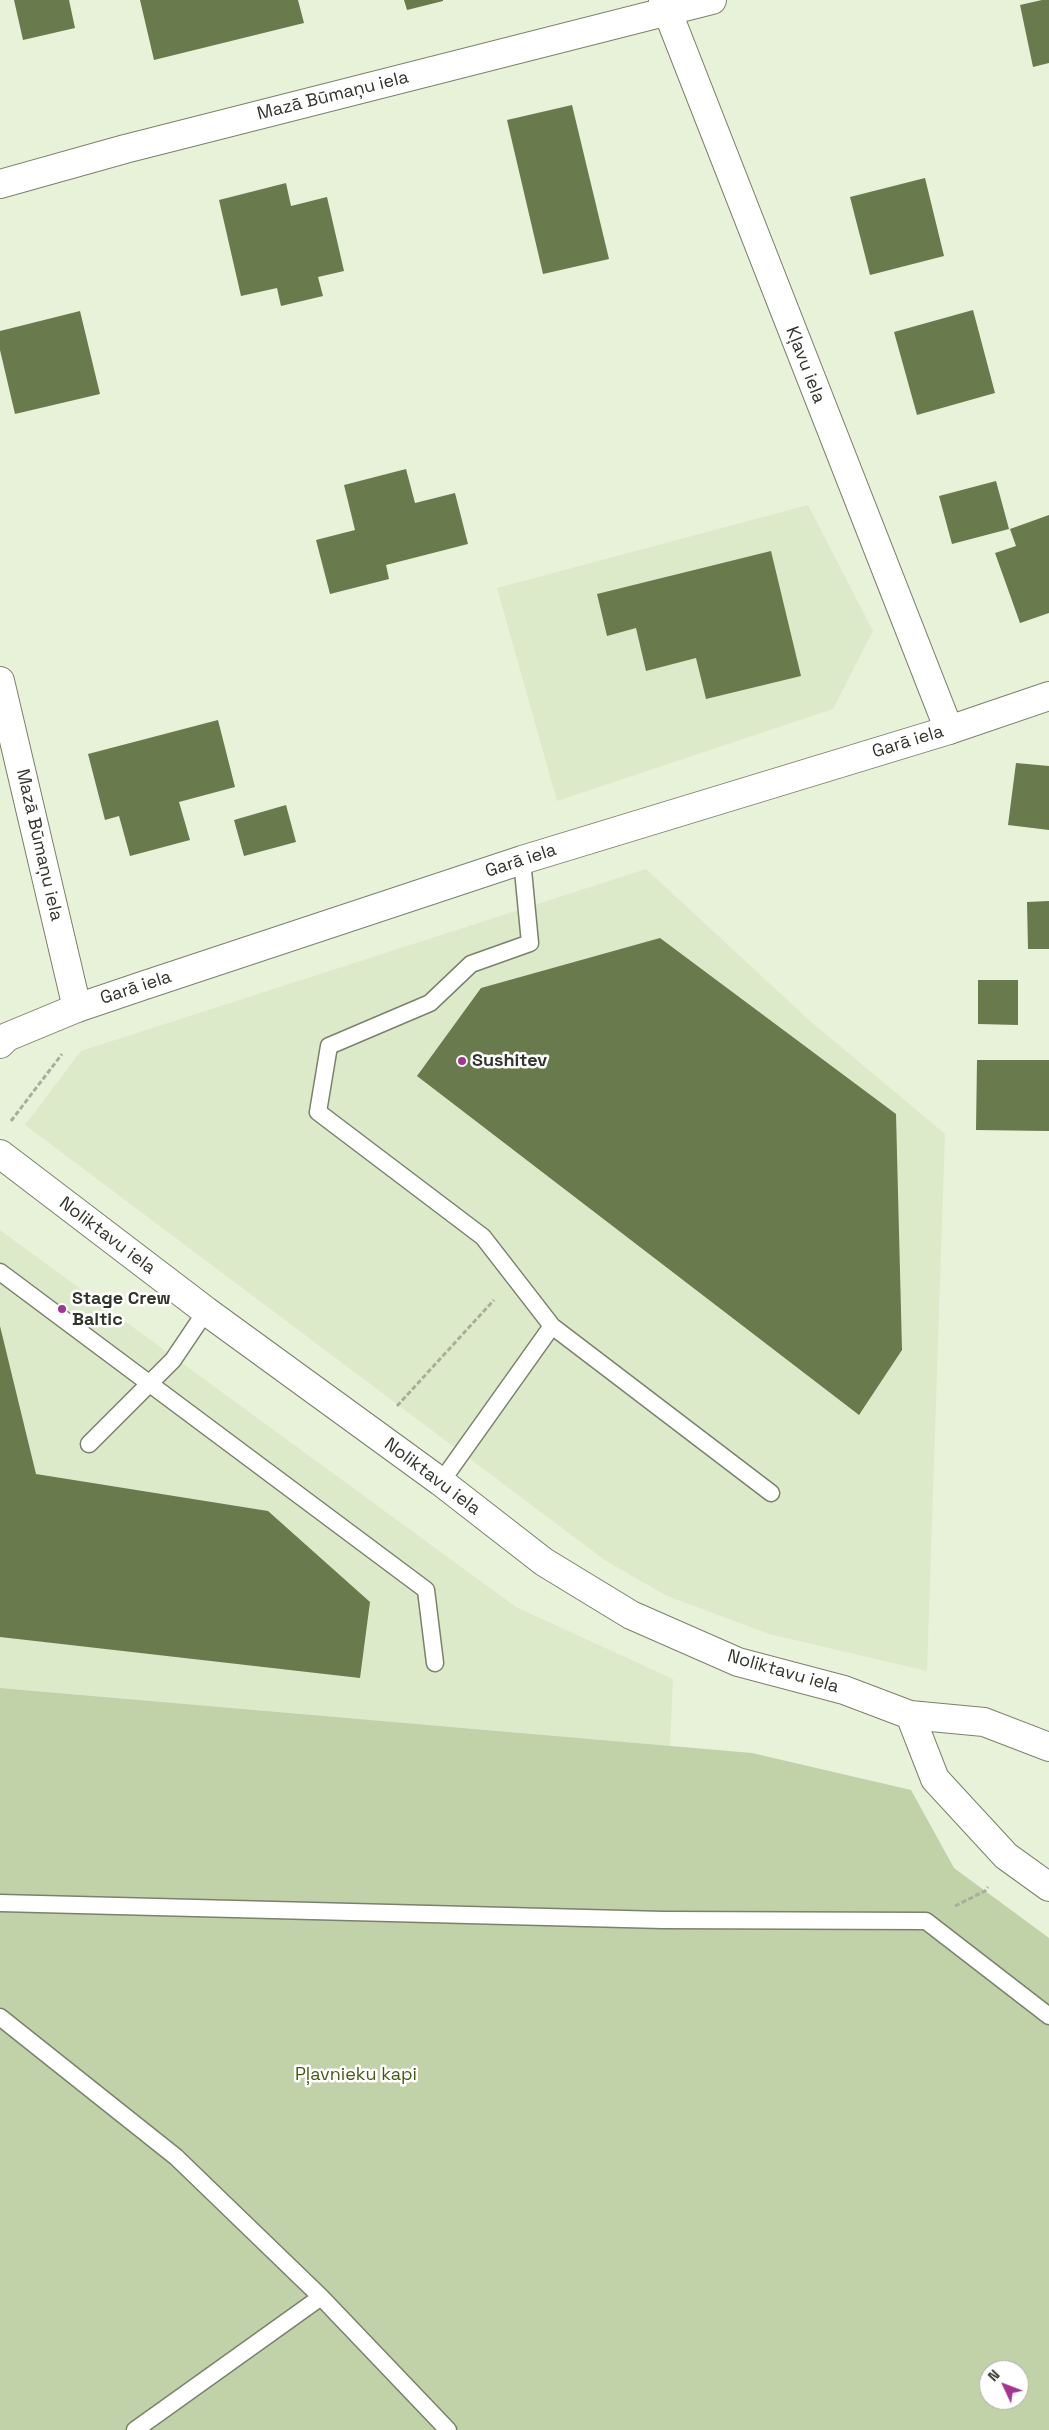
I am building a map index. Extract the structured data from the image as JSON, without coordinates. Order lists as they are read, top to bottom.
{
  "streets": {
    "street": [
      "Mazā Būmaņu iela",
      "Kļavu iela",
      "Garā iela",
      "Noliktavu iela"
    ]
  },
  "crossings": [
    ["Mazā Būmaņu iela", "Kļavu iela"],
    ["Mazā Būmaņu iela", "Garā iela"],
    ["Kļavu iela", "Garā iela"]
  ],
  "parks": ["Pļavnieku kapi"],
  "places": ["Sushitev", "Stage Crew Baltic"],
  "north": "top left"
}
